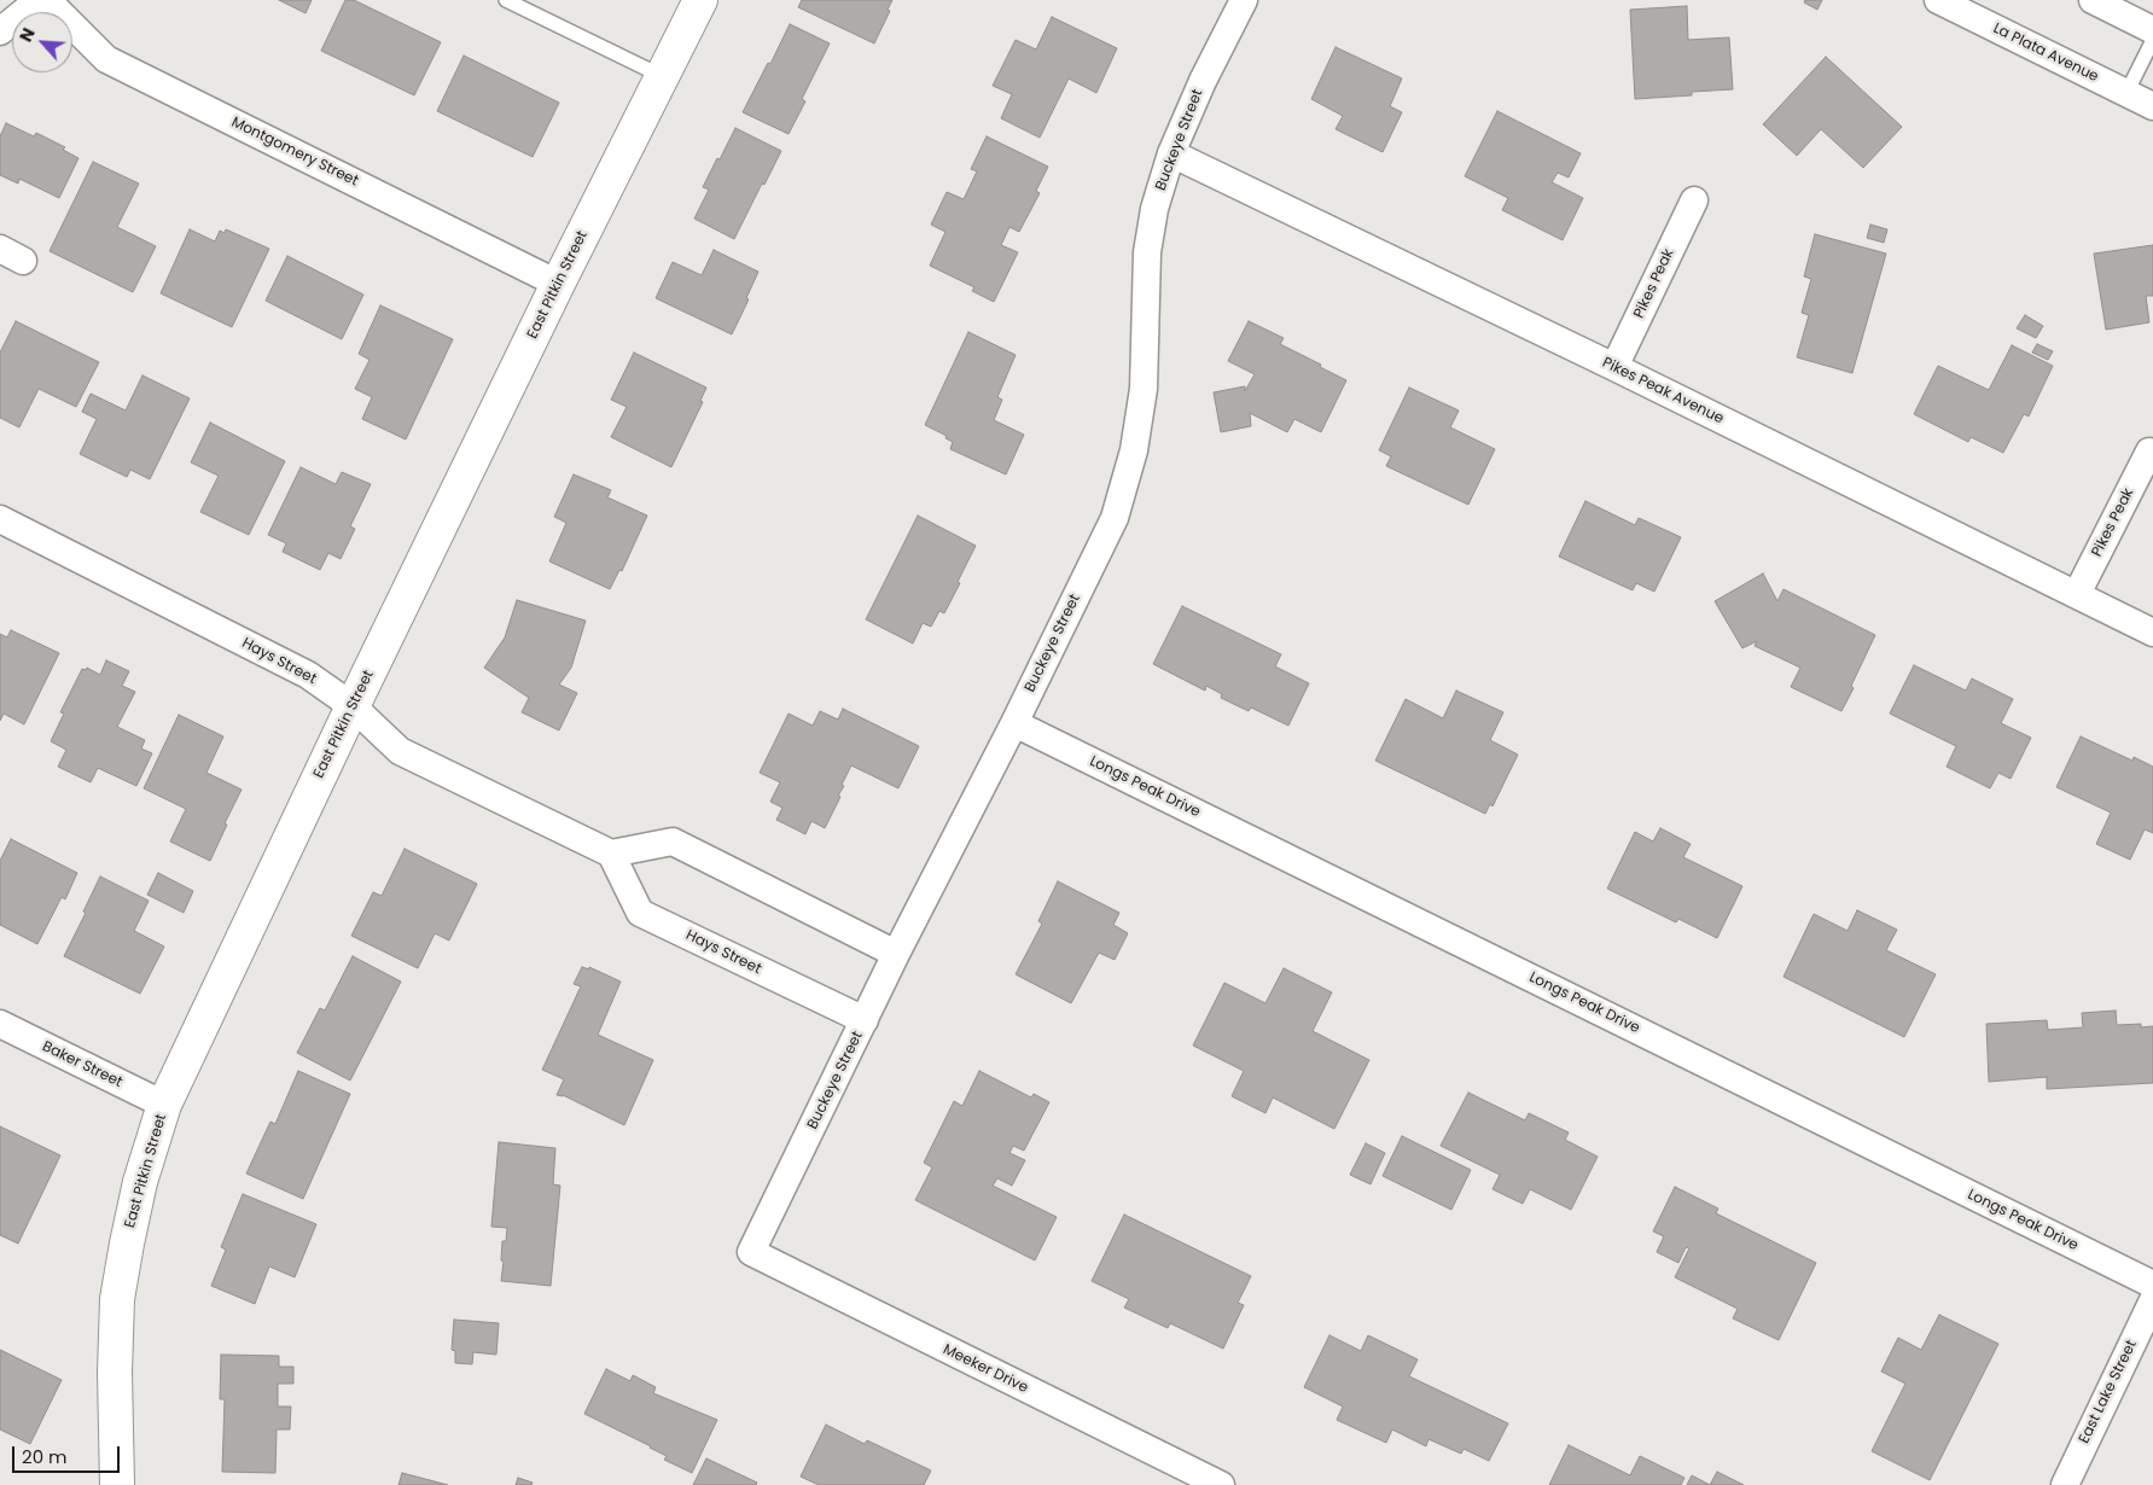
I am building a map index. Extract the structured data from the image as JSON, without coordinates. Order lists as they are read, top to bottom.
{
  "streets": {
    "street": [
      "La Plata Avenue",
      "Buckeye Street",
      "Montgomery Street",
      "Pikes Peak",
      "East Pitkin Street",
      "Pikes Peak Avenue",
      "Hays Street",
      "Longs Peak Drive",
      "Baker Street",
      "Meeker Drive",
      "East Lake Street"
    ]
  },
  "crossings": [
    ["Buckeye Street", "Pikes Peak Avenue"],
    ["Buckeye Street", "Hays Street"],
    ["Buckeye Street", "Longs Peak Drive"],
    ["Buckeye Street", "Meeker Drive"],
    ["Montgomery Street", "East Pitkin Street"],
    ["Pikes Peak", "Pikes Peak Avenue"],
    ["East Pitkin Street", "Hays Street"],
    ["East Pitkin Street", "Baker Street"]
  ],
  "scale_bar": "20 m",
  "north": "top left"
}
